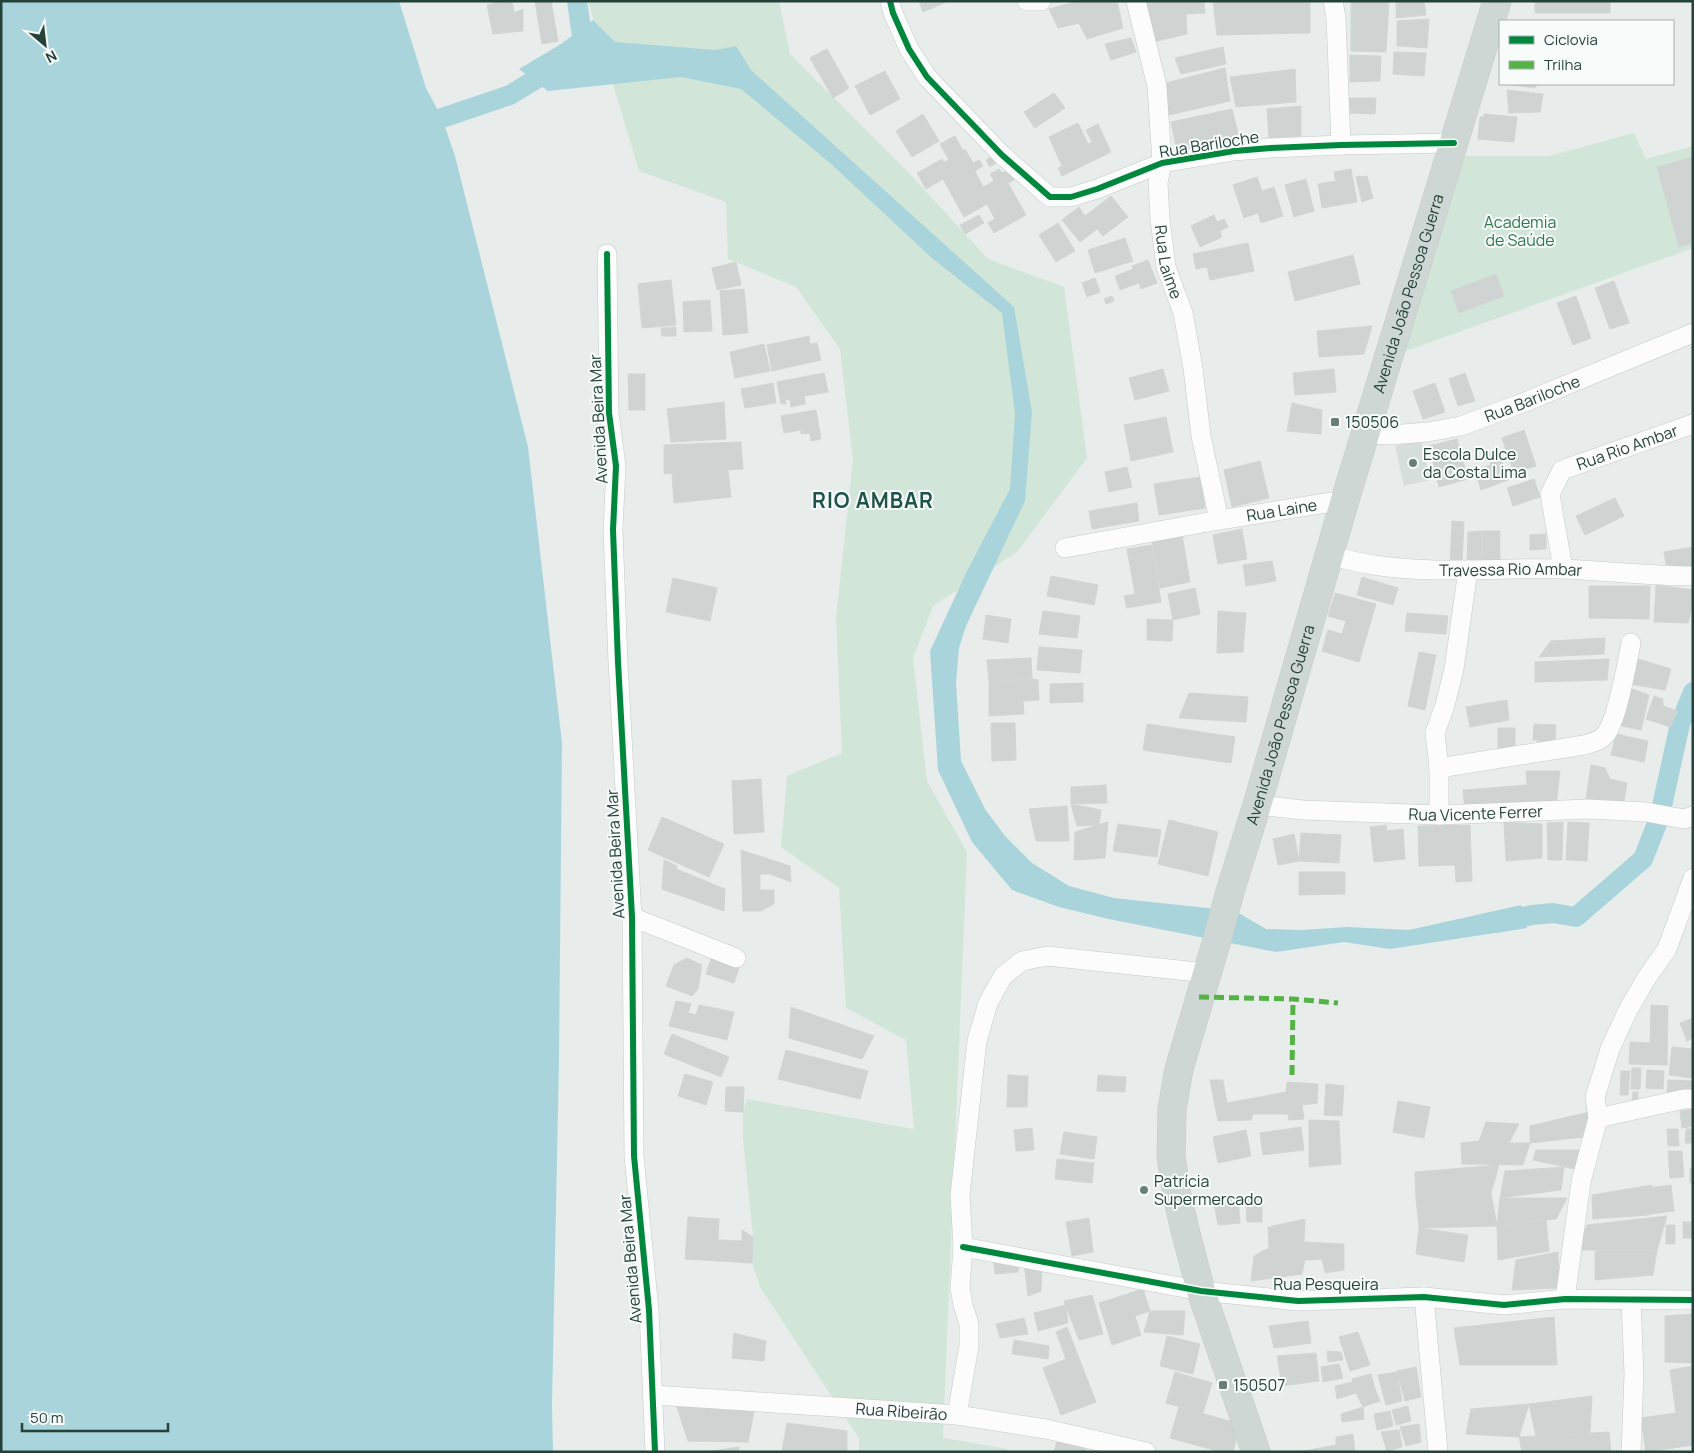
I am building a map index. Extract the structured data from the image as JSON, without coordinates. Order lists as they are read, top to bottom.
{
  "streets": {
    "main road": ["Avenida João Pessoa Guerra"],
    "street": [
      "Rua Bariloche",
      "Rua Laime",
      "Avenida Beira Mar",
      "Rua Rio Ambar",
      "Rua Laine",
      "Travessa Rio Ambar",
      "Rua Vicente Ferrer",
      "Rua Pesqueira",
      "Rua Ribeirão"
    ]
  },
  "crossings": [
    ["Rua Bariloche", "Rua Laime"],
    ["Rua Bariloche", "Avenida João Pessoa Guerra"],
    ["Rua Laime", "Rua Laine"],
    ["Avenida João Pessoa Guerra", "Rua Laine"],
    ["Avenida João Pessoa Guerra", "Travessa Rio Ambar"],
    ["Avenida João Pessoa Guerra", "Rua Vicente Ferrer"],
    ["Avenida João Pessoa Guerra", "Rua Pesqueira"],
    ["Avenida Beira Mar", "Rua Ribeirão"],
    ["Rua Rio Ambar", "Travessa Rio Ambar"]
  ],
  "districts": ["RIO AMBAR"],
  "parks": ["Academia de Saúde"],
  "places": {
    "transit": ["150506", "150507"],
    "other": ["Escola Dulce da Costa Lima", "Patrícia Supermercado"]
  },
  "legend": ["Ciclovia", "Trilha"],
  "scale_bar": "50 m",
  "north": "bottom right"
}
